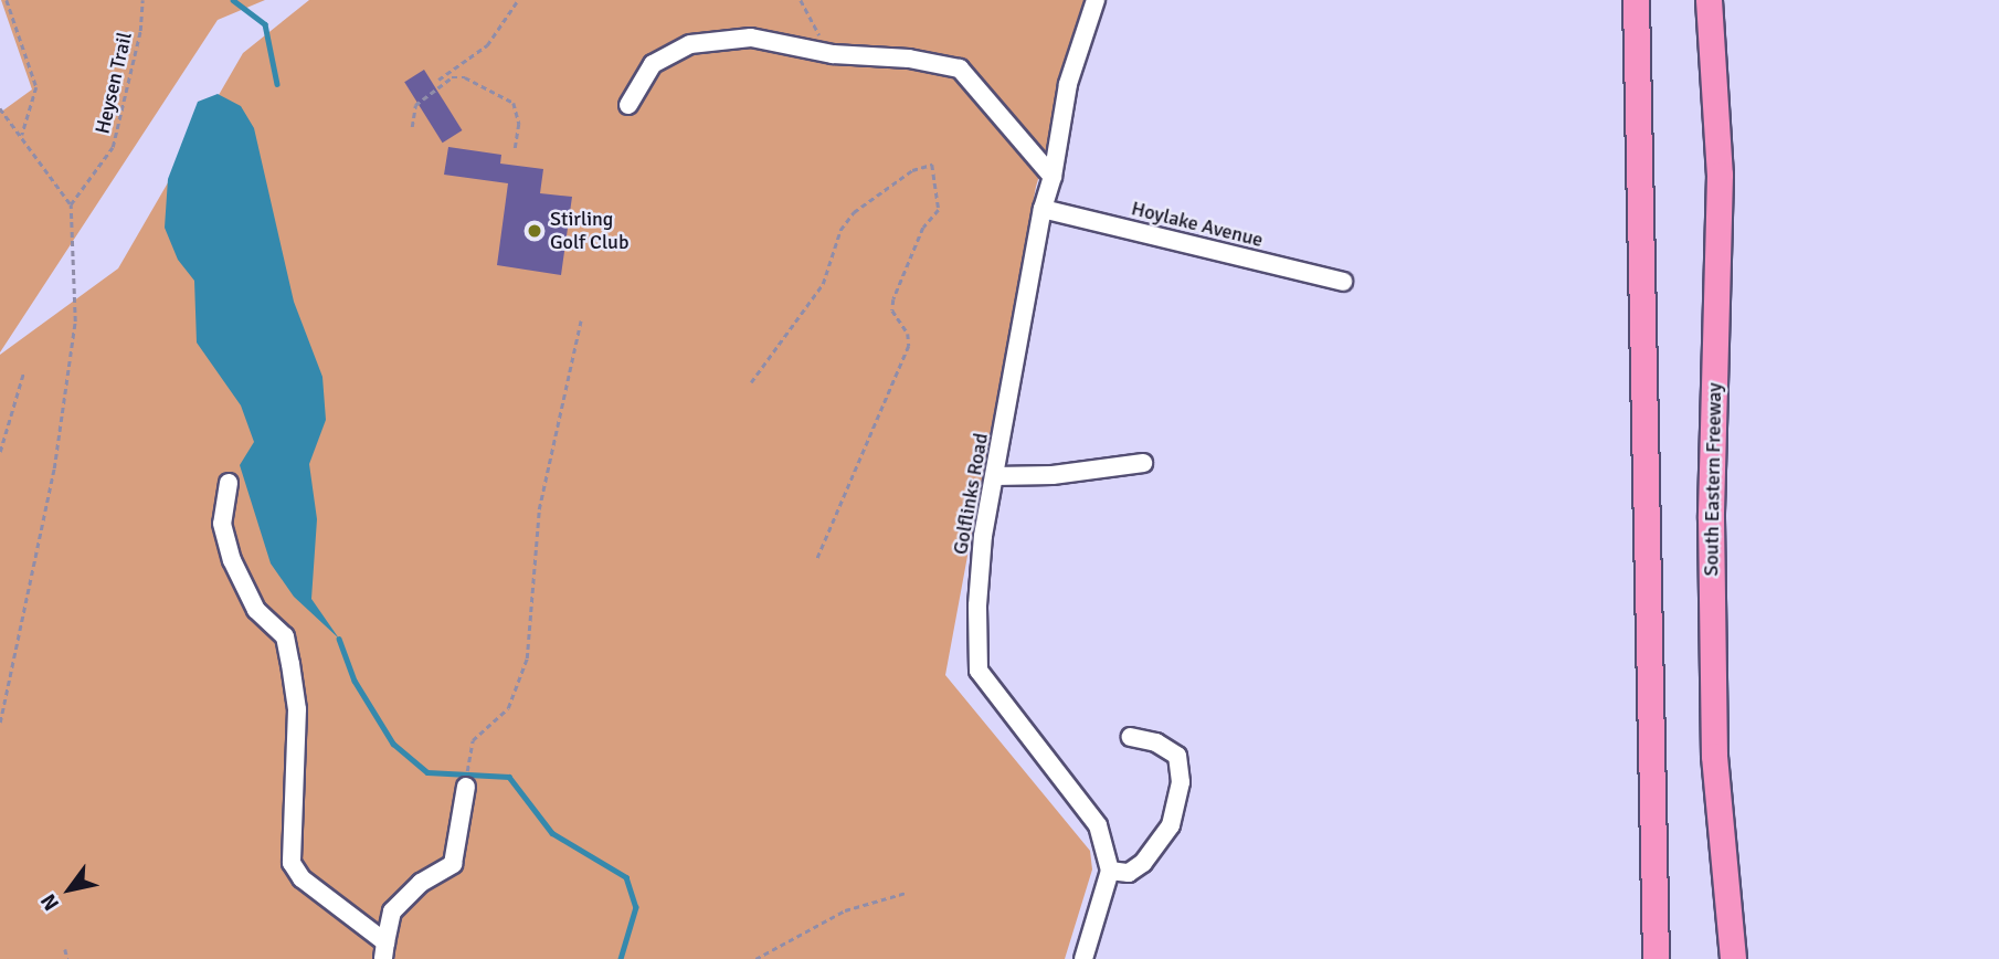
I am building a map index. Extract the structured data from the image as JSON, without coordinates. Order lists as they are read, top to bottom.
{
  "streets": {
    "highway": ["South Eastern Freeway"],
    "street": ["Hoylake Avenue", "Golflinks Road"],
    "path": ["Heysen Trail"]
  },
  "crossings": [
    ["Hoylake Avenue", "Golflinks Road"]
  ],
  "places": ["Stirling Golf Club"],
  "north": "bottom left"
}
